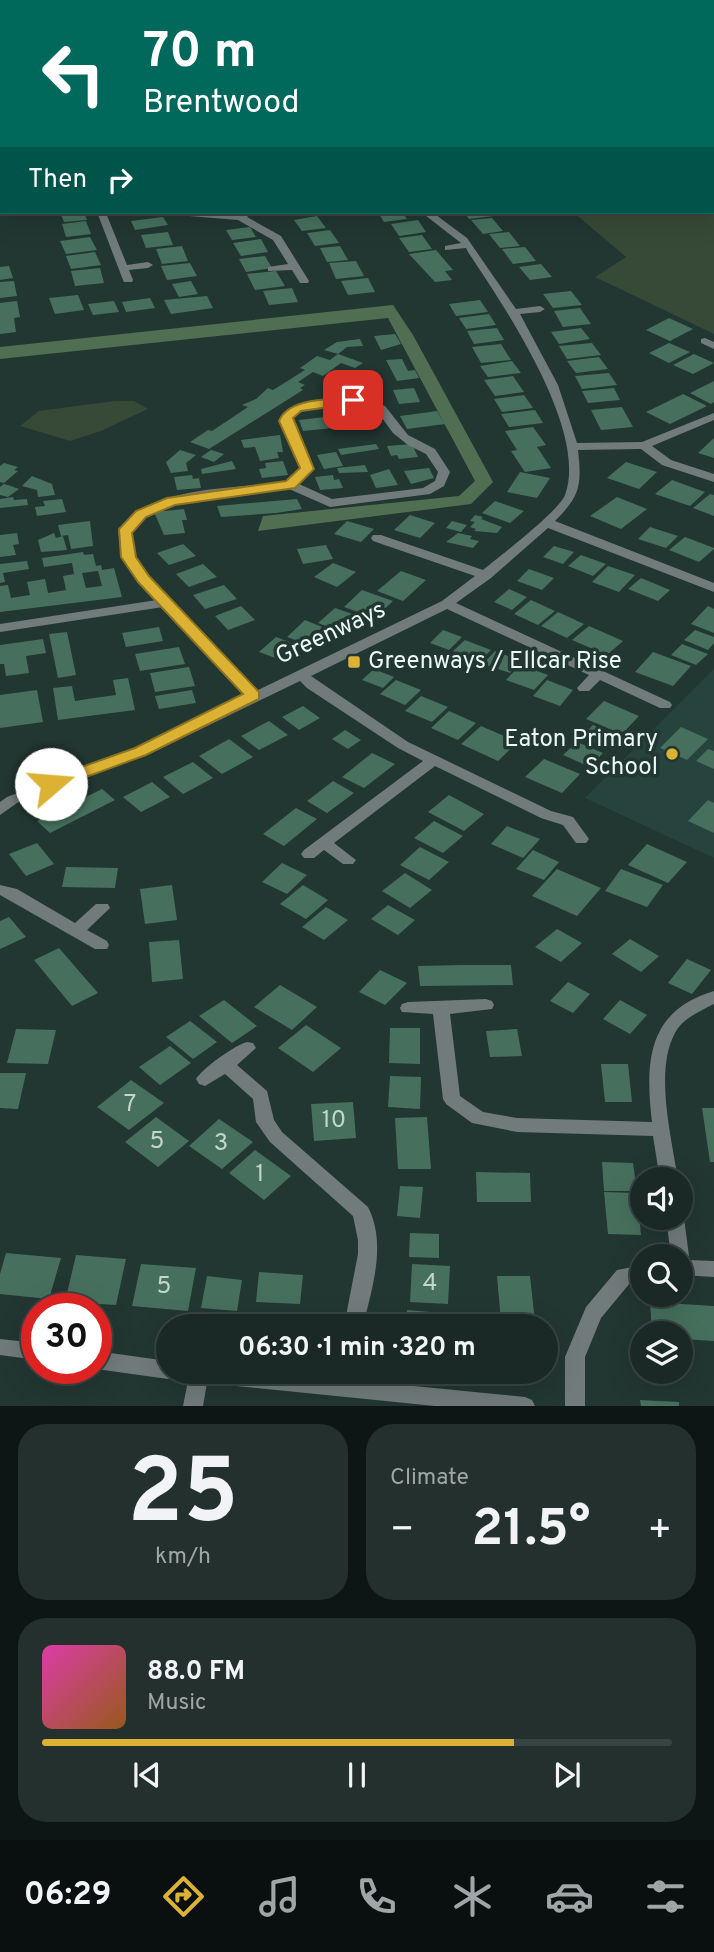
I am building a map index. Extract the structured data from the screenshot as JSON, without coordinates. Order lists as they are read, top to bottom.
{
  "streets": {
    "street": ["Greenways"]
  },
  "places": {
    "transit": ["Greenways / Ellcar Rise"],
    "other": ["Eaton Primary School"]
  },
  "house_numbers": [
    "7",
    "10",
    "5",
    "3",
    "1",
    "4",
    "5"
  ],
  "page": {
    "turn": ["70 m", "Brentwood"],
    "then": "Then",
    "limit": "30",
    "trip": "06:30 · 1 min · 320 m",
    "tile": [
      ["25", "km/h"],
      "Climate"
    ],
    "heat": ["−", "21.5°", "+"],
    "song": ["88.0 FM", "Music"],
    "tabs": "06:29"
  }
}
